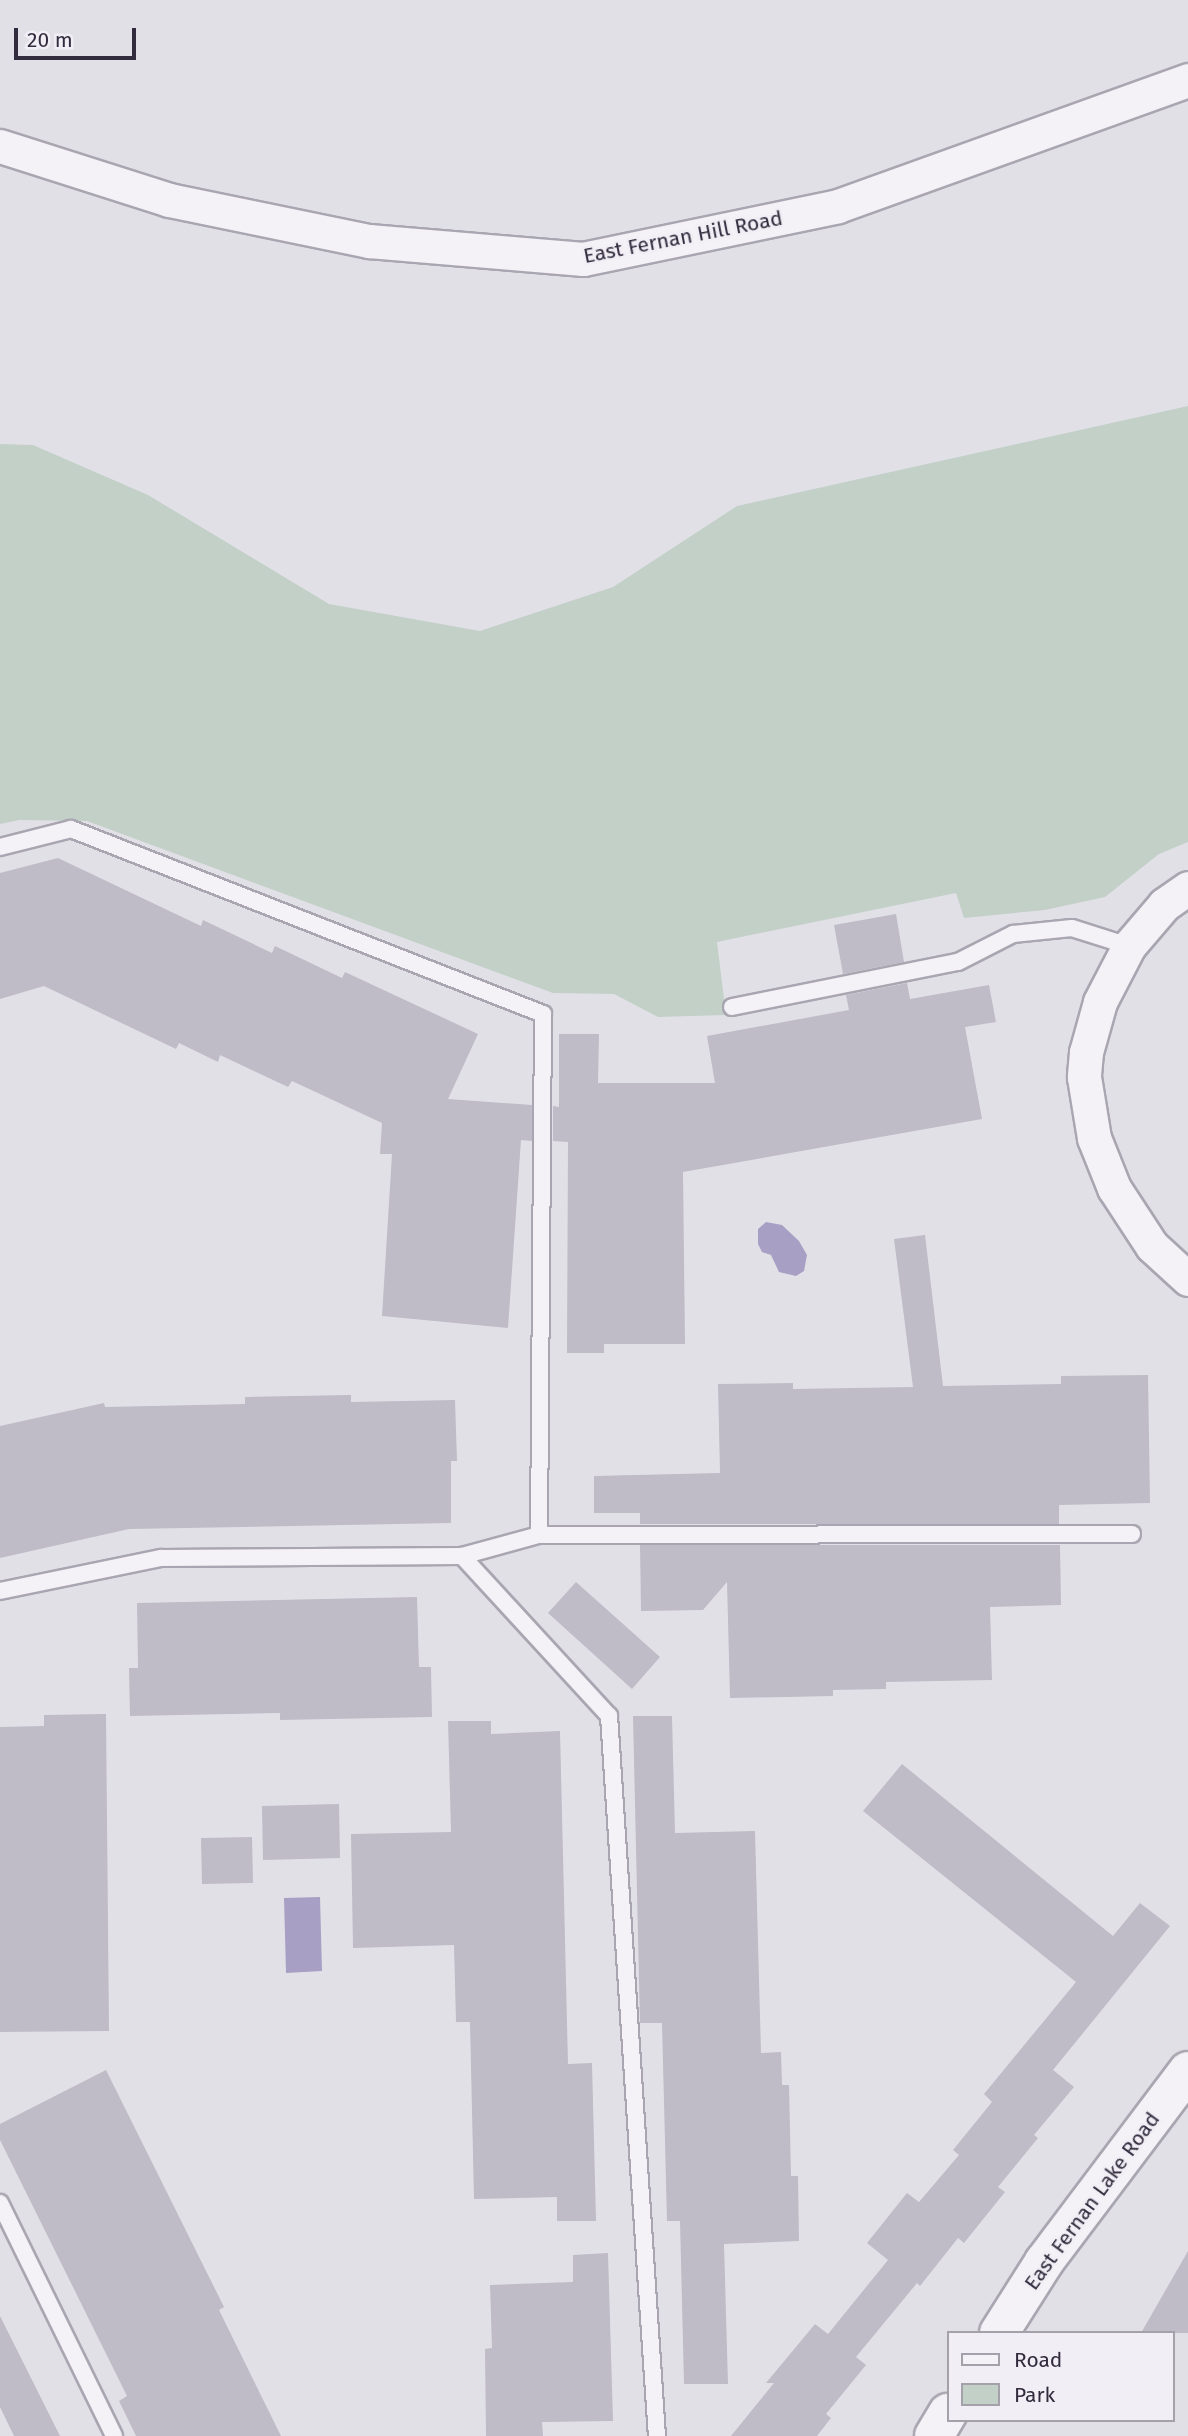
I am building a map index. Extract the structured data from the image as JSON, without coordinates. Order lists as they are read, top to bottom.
{
  "streets": {
    "street": ["East Fernan Hill Road", "East Fernan Lake Road"]
  },
  "legend": ["Road", "Park"],
  "scale_bar": "20 m"
}
